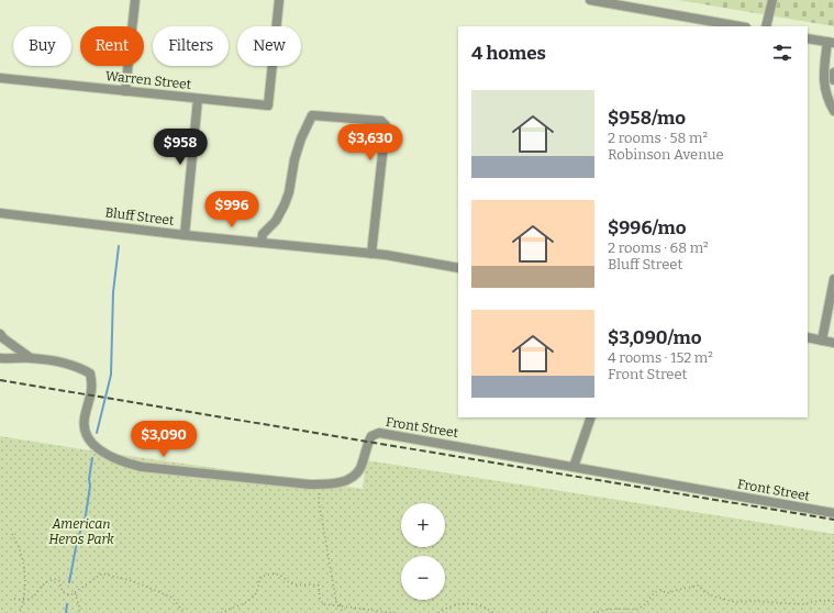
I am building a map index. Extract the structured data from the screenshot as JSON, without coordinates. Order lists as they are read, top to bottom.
{
  "streets": {
    "street": ["Warren Street", "Bluff Street", "Front Street"]
  },
  "parks": ["American Heros Park"],
  "page": {
    "chip": [
      "Buy",
      "Rent",
      "Filters",
      "New"
    ],
    "heading": "4 homes",
    "list": [
      {
        "name": "$958/mo",
        "note": "2 rooms · 58 m² · Robinson Avenue"
      },
      {
        "name": "$996/mo",
        "note": "2 rooms · 68 m² · Bluff Street"
      },
      {
        "name": "$3,090/mo",
        "note": "4 rooms · 152 m² · Front Street"
      }
    ],
    "price": [
      "$3,630",
      "$958",
      "$996",
      "$3,090"
    ],
    "map_buttons": ["+", "−"]
  }
}
